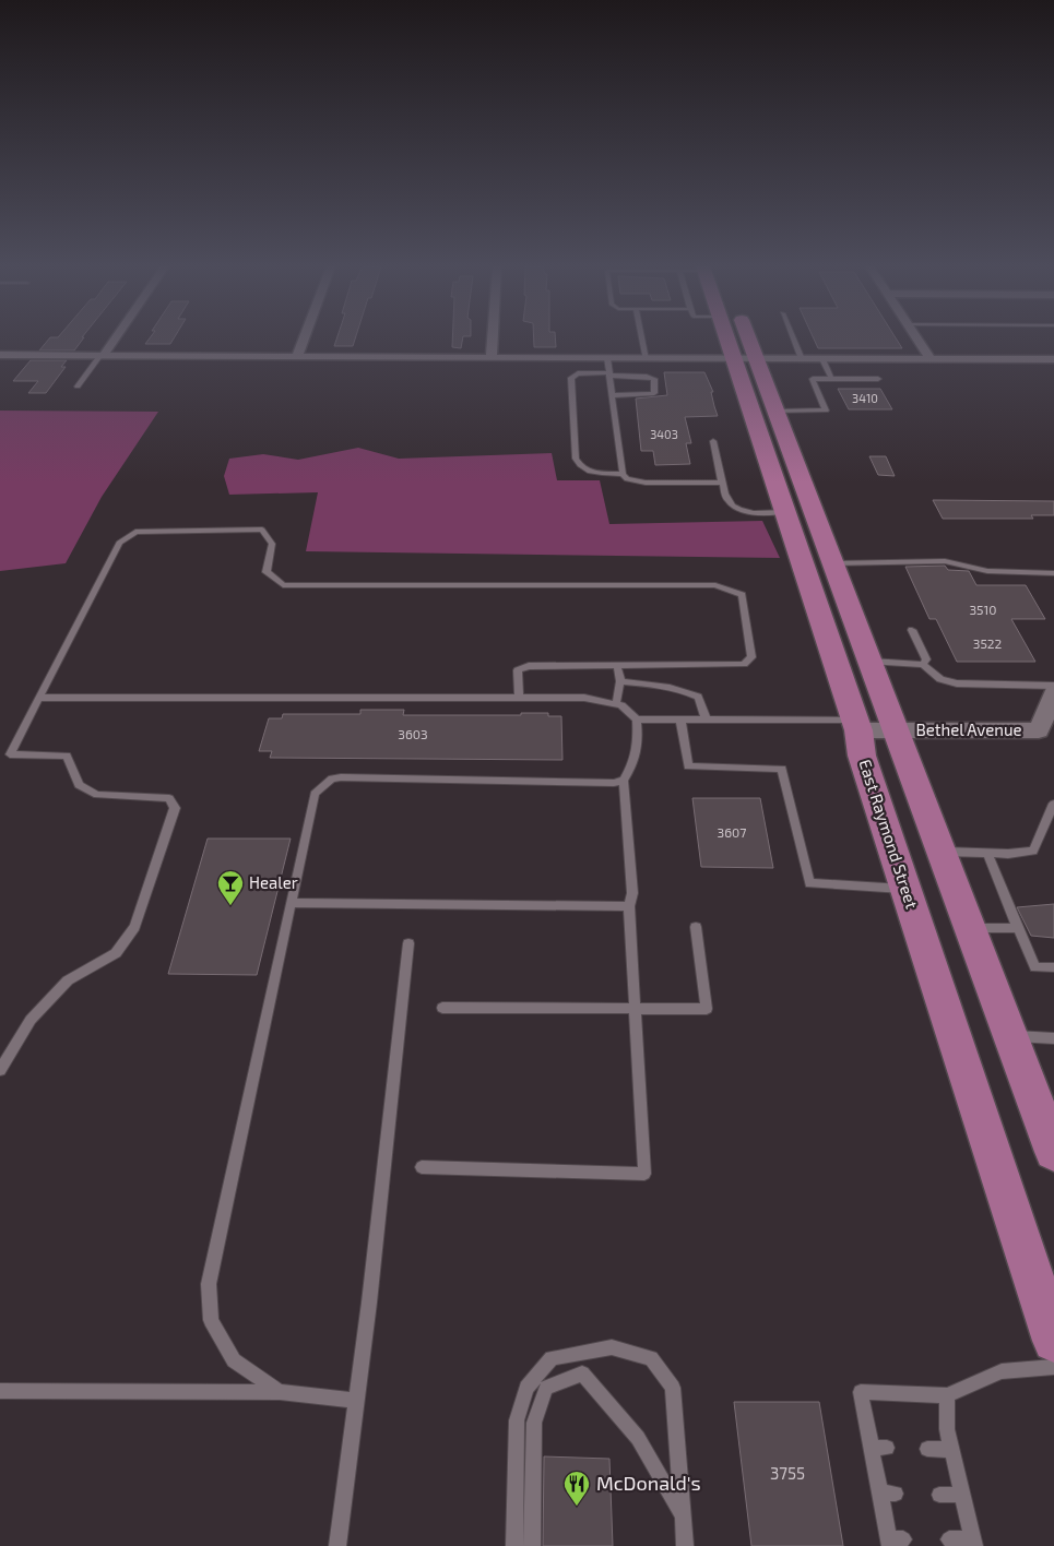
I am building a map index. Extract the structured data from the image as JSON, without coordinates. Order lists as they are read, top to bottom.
{
  "streets": {
    "main road": ["East Raymond Street"],
    "street": ["Bethel Avenue"]
  },
  "crossings": [
    ["Bethel Avenue", "East Raymond Street"]
  ],
  "places": {
    "bar": ["Healer"],
    "restaurant": ["McDonald's"]
  },
  "house_numbers": [
    "3410",
    "3403",
    "3510",
    "3522",
    "3603",
    "3607",
    "3755"
  ]
}
